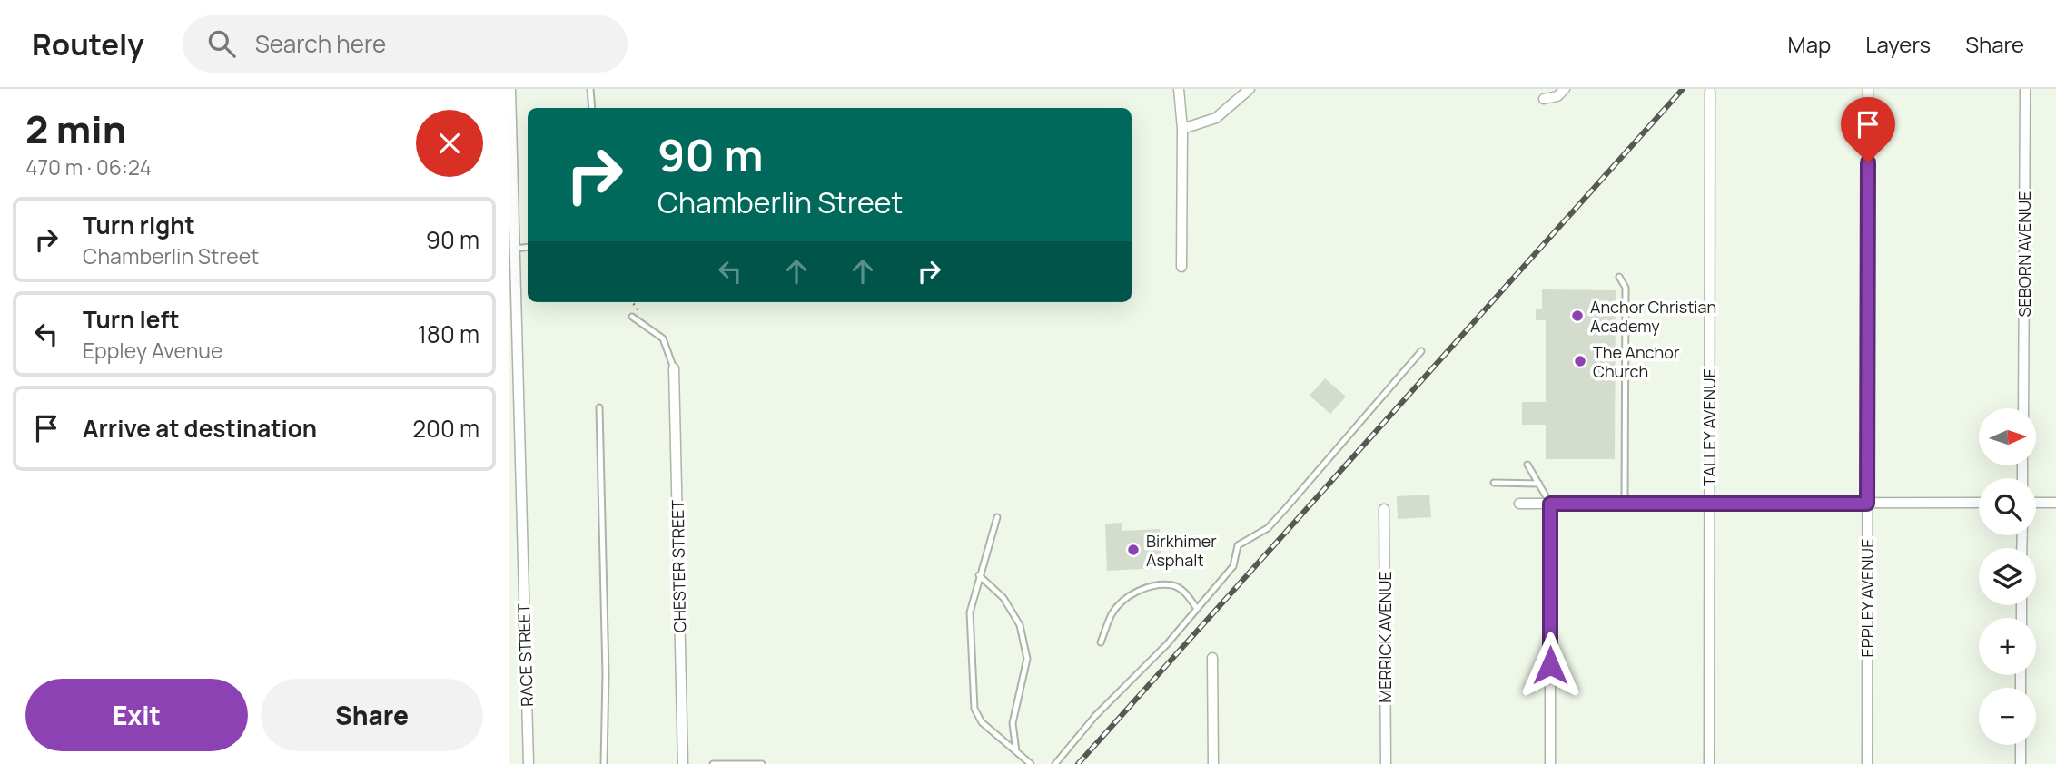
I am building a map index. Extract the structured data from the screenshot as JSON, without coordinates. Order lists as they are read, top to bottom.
{
  "streets": {
    "street": [
      "SEBORN AVENUE",
      "TALLEY AVENUE",
      "CHESTER STREET",
      "EPPLEY AVENUE",
      "MERRICK AVENUE",
      "RACE STREET"
    ]
  },
  "places": ["Anchor Christian Academy", "The Anchor Church", "Birkhimer Asphalt"],
  "north": "right",
  "page": {
    "header": "Routely",
    "search": "Search here",
    "nav": ["Map", "Layers", "Share"],
    "heading": ["2 min", "470 m · 06:24"],
    "turn": ["90 m", "Chamberlin Street"],
    "list": [
      {
        "name": "Turn right",
        "note": "Chamberlin Street",
        "value": "90 m"
      },
      {
        "name": "Turn left",
        "note": "Eppley Avenue",
        "value": "180 m"
      },
      {
        "name": "Arrive at destination",
        "value": "200 m"
      }
    ],
    "map_buttons": ["+", "−"],
    "buttons": ["Exit", "Share"]
  }
}
